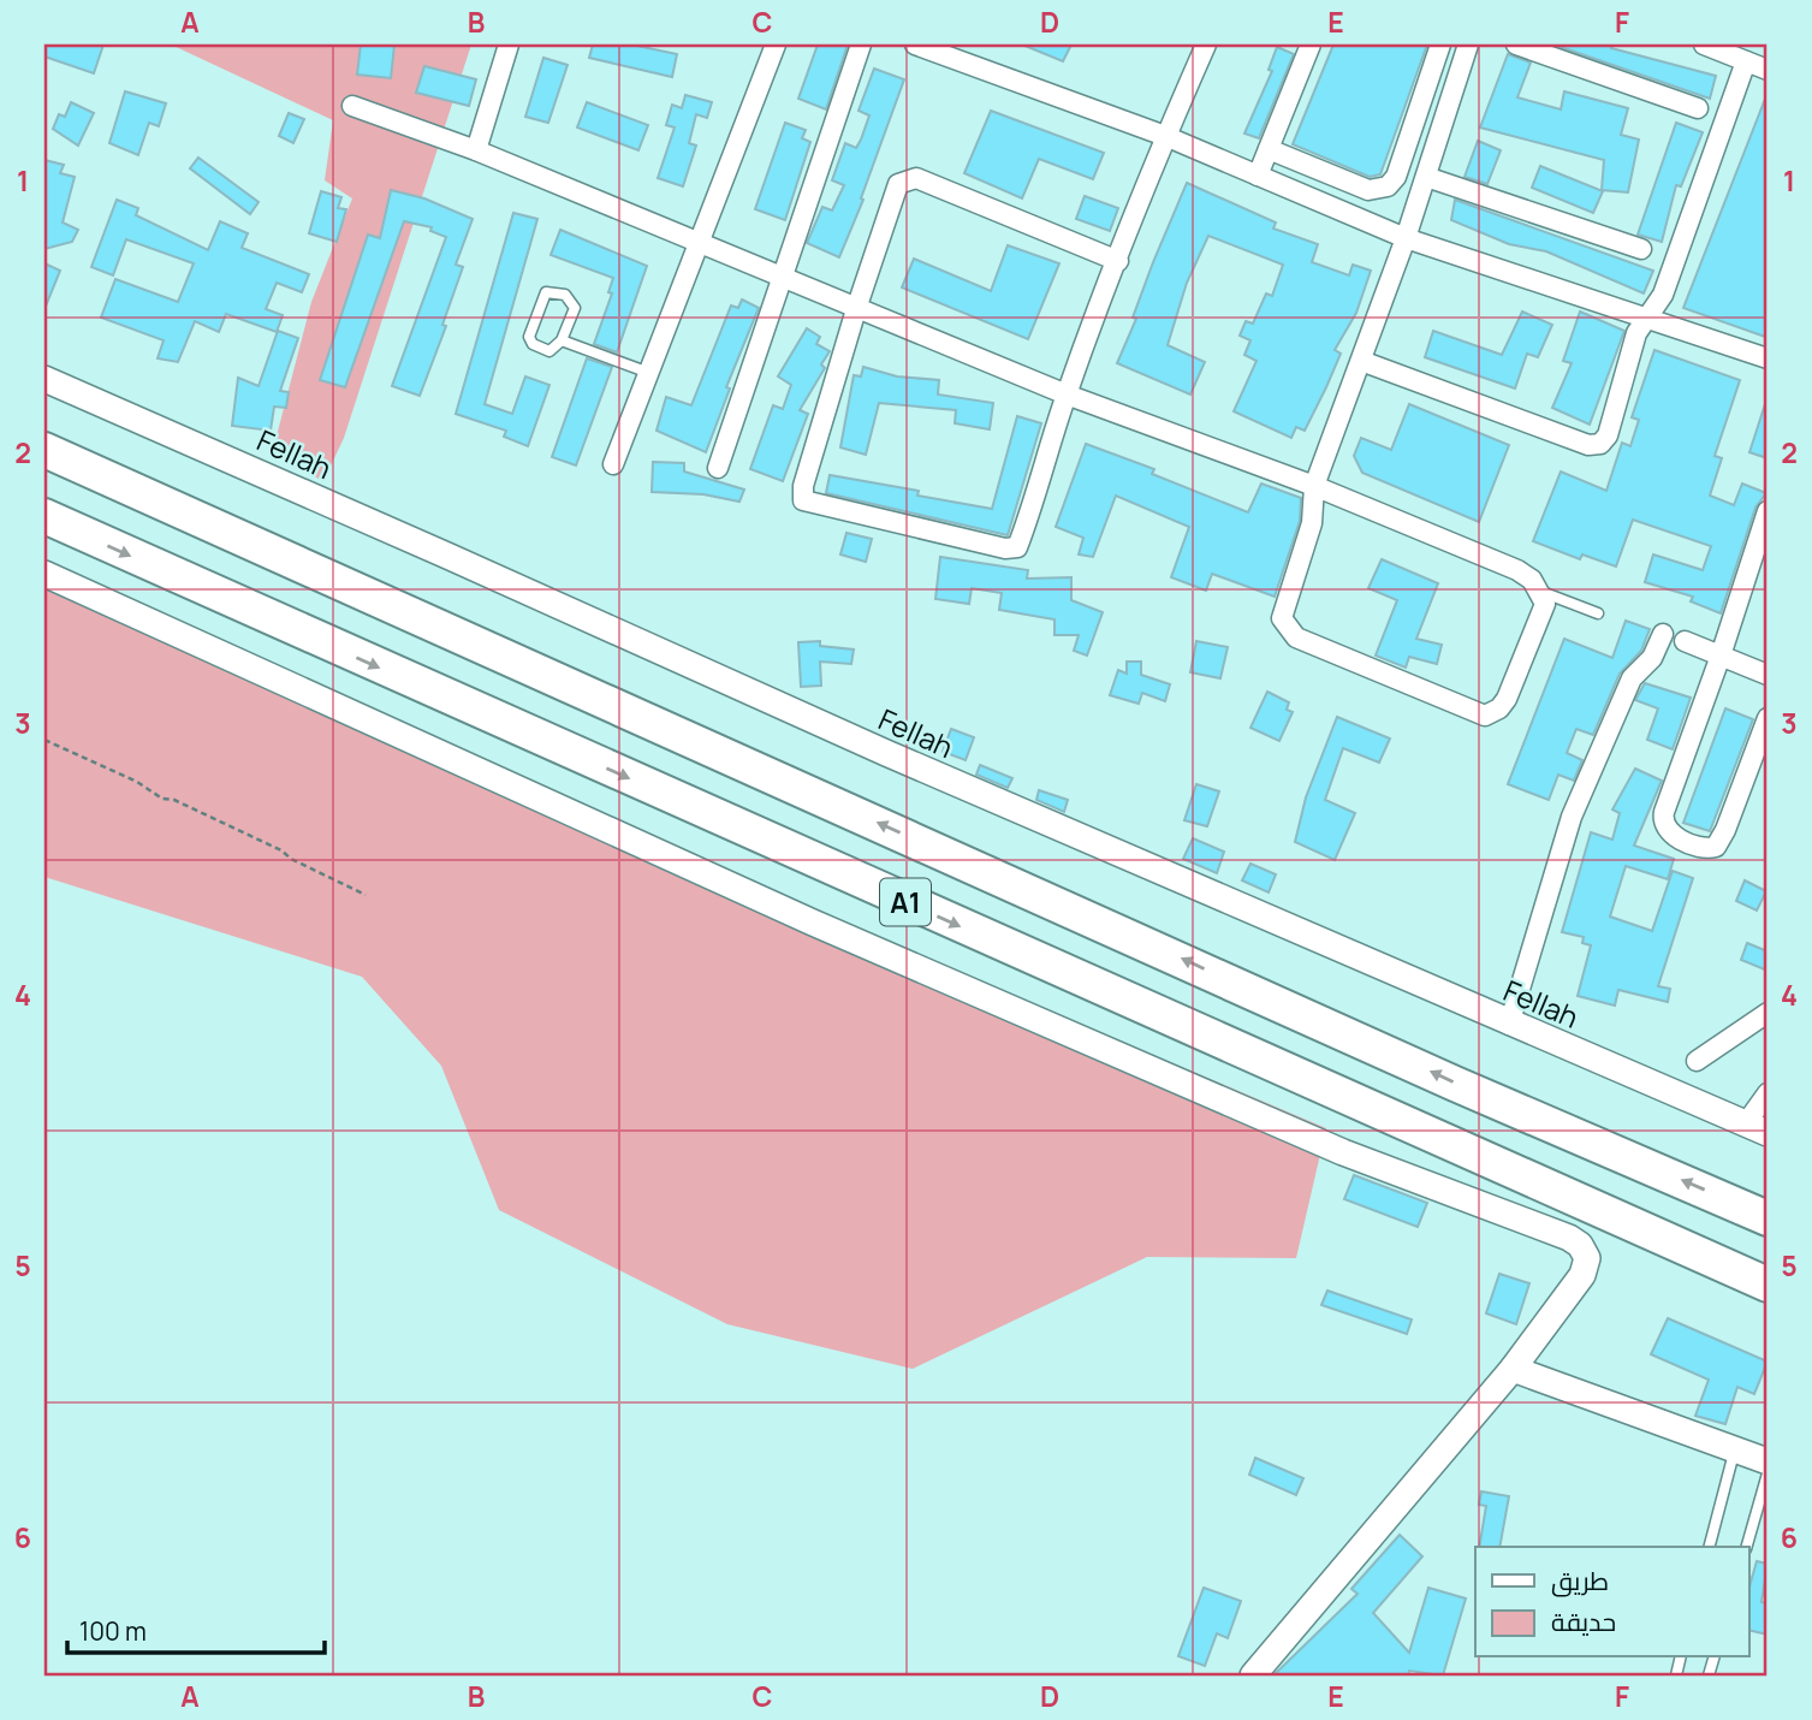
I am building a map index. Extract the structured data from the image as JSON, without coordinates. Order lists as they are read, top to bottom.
{
  "streets": {
    "highway": ["A1"],
    "street": ["Fellah"]
  },
  "legend": ["طريق", "حديقة"],
  "scale_bar": "100 m",
  "grid": {
    "columns": [
      "A",
      "B",
      "C",
      "D",
      "E",
      "F"
    ],
    "rows": [
      "1",
      "2",
      "3",
      "4",
      "5",
      "6"
    ]
  }
}
